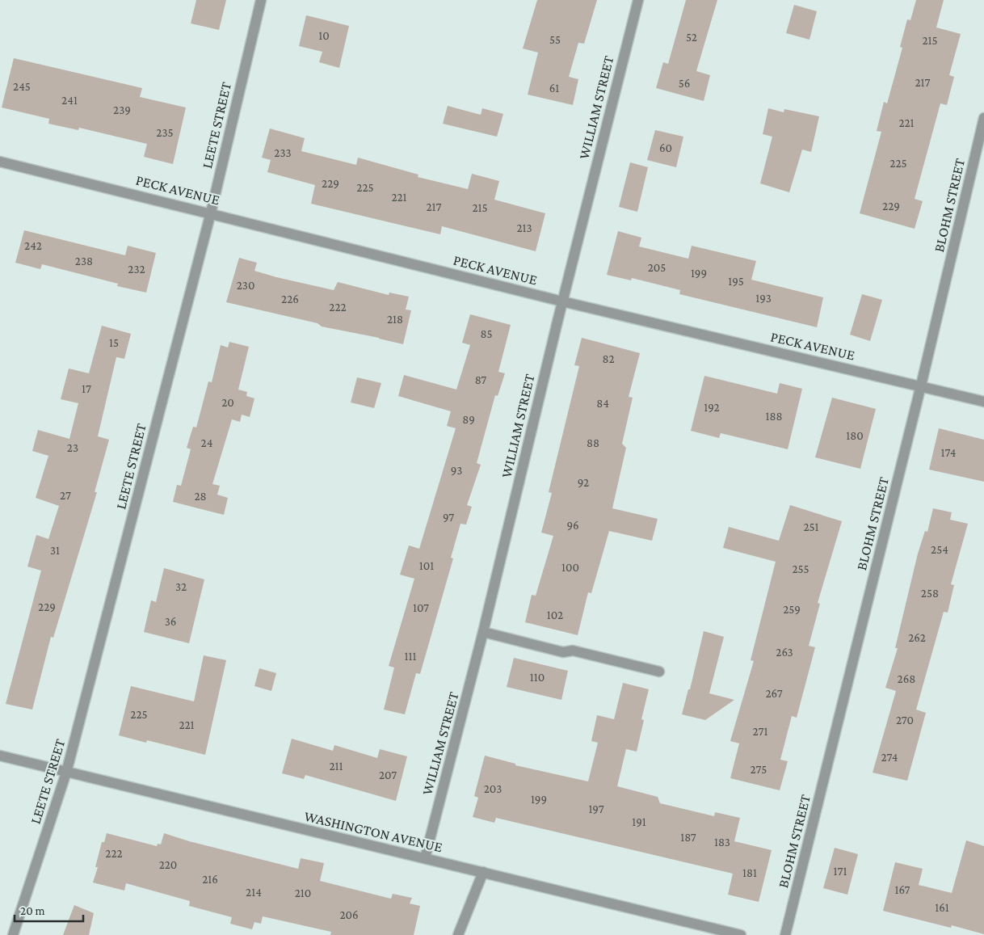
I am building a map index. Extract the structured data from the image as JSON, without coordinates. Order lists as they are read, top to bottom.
{
  "streets": {
    "street": [
      "WILLIAM STREET",
      "LEETE STREET",
      "PECK AVENUE",
      "BLOHM STREET",
      "WASHINGTON AVENUE"
    ]
  },
  "crossings": [
    ["WILLIAM STREET", "PECK AVENUE"],
    ["WILLIAM STREET", "WASHINGTON AVENUE"],
    ["LEETE STREET", "PECK AVENUE"],
    ["LEETE STREET", "WASHINGTON AVENUE"],
    ["PECK AVENUE", "BLOHM STREET"]
  ],
  "house_numbers": [
    "10",
    "52",
    "55",
    "215",
    "217",
    "56",
    "245",
    "61",
    "241",
    "239",
    "221",
    "235",
    "60",
    "233",
    "225",
    "229",
    "225",
    "221",
    "229",
    "217",
    "215",
    "213",
    "242",
    "238",
    "205",
    "232",
    "199",
    "195",
    "230",
    "193",
    "226",
    "222",
    "218",
    "85",
    "15",
    "82",
    "87",
    "17",
    "20",
    "84",
    "192",
    "188",
    "89",
    "180",
    "24",
    "88",
    "23",
    "174",
    "93",
    "92",
    "27",
    "28",
    "97",
    "96",
    "251",
    "254",
    "31",
    "101",
    "100",
    "255",
    "32",
    "258",
    "229",
    "107",
    "259",
    "102",
    "36",
    "262",
    "263",
    "111",
    "110",
    "268",
    "267",
    "225",
    "270",
    "221",
    "271",
    "274",
    "211",
    "275",
    "207",
    "203",
    "199",
    "197",
    "191",
    "187",
    "183",
    "222",
    "220",
    "171",
    "181",
    "216",
    "167",
    "214",
    "210",
    "161",
    "206"
  ],
  "scale_bar": "20 m"
}
